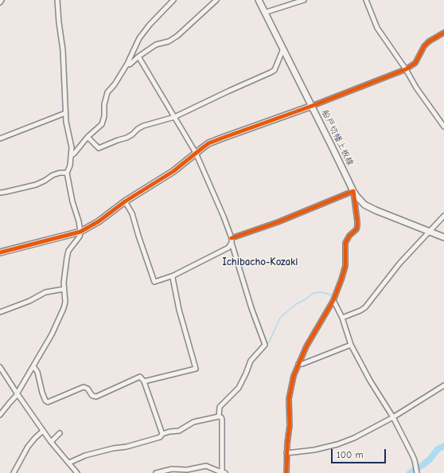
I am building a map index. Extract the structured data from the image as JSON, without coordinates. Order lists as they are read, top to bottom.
{
  "streets": {
    "street": ["船戸切幡上板線"]
  },
  "districts": ["Ichibacho-Kozaki"],
  "scale_bar": "100 m"
}
